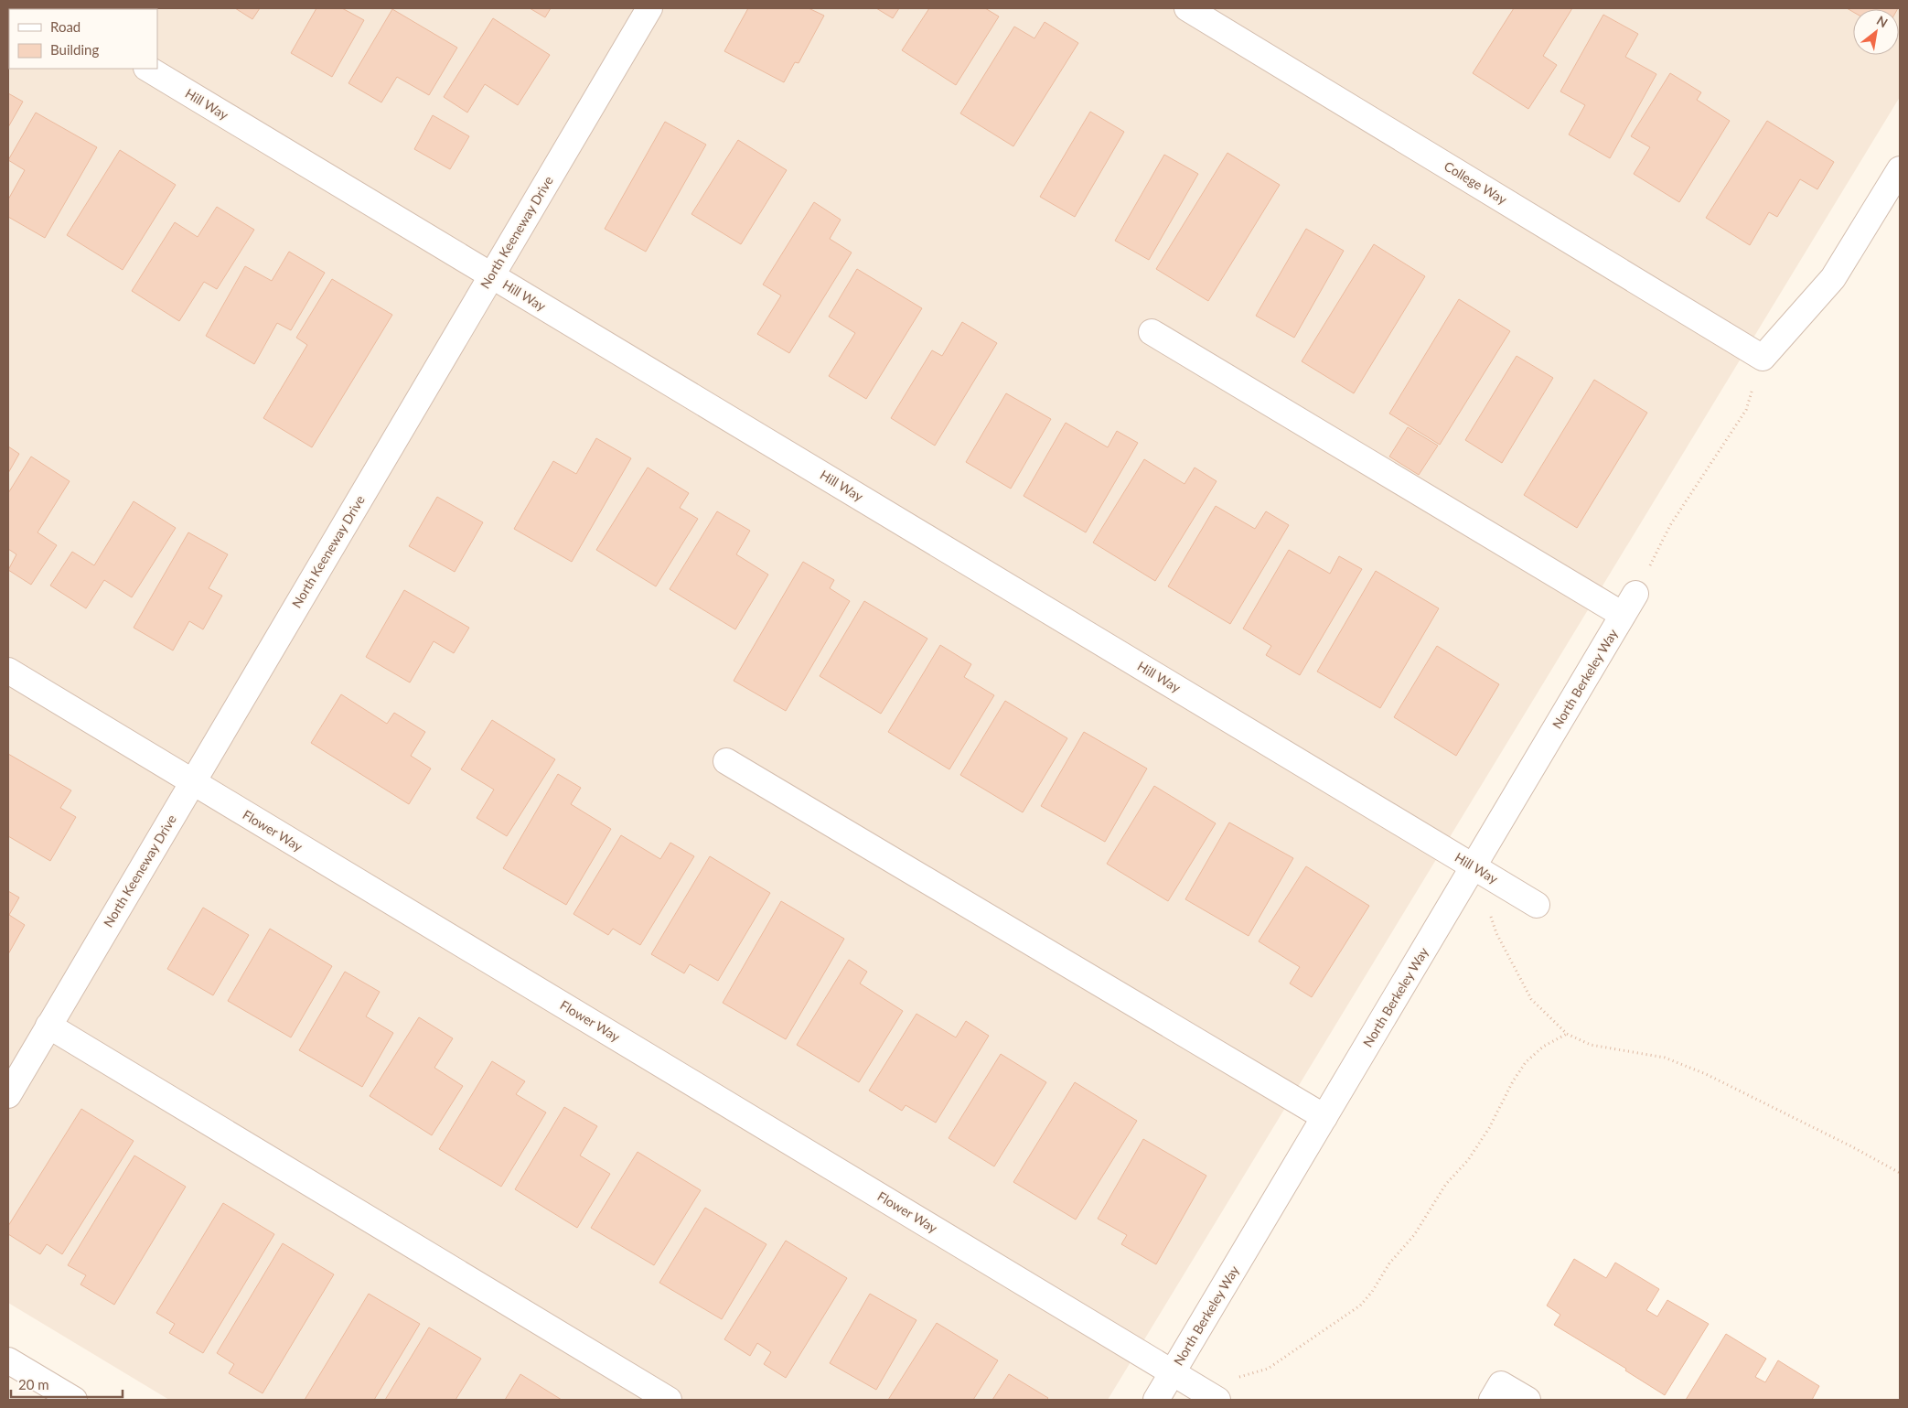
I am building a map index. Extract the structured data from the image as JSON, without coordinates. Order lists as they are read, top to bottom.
{
  "streets": {
    "street": [
      "Hill Way",
      "College Way",
      "North Keeneway Drive",
      "North Berkeley Way",
      "Flower Way"
    ]
  },
  "crossings": [
    ["Hill Way", "North Keeneway Drive"],
    ["Hill Way", "North Berkeley Way"],
    ["North Keeneway Drive", "Flower Way"],
    ["North Berkeley Way", "Flower Way"]
  ],
  "legend": ["Road", "Building"],
  "scale_bar": "20 m",
  "north": "top right"
}
